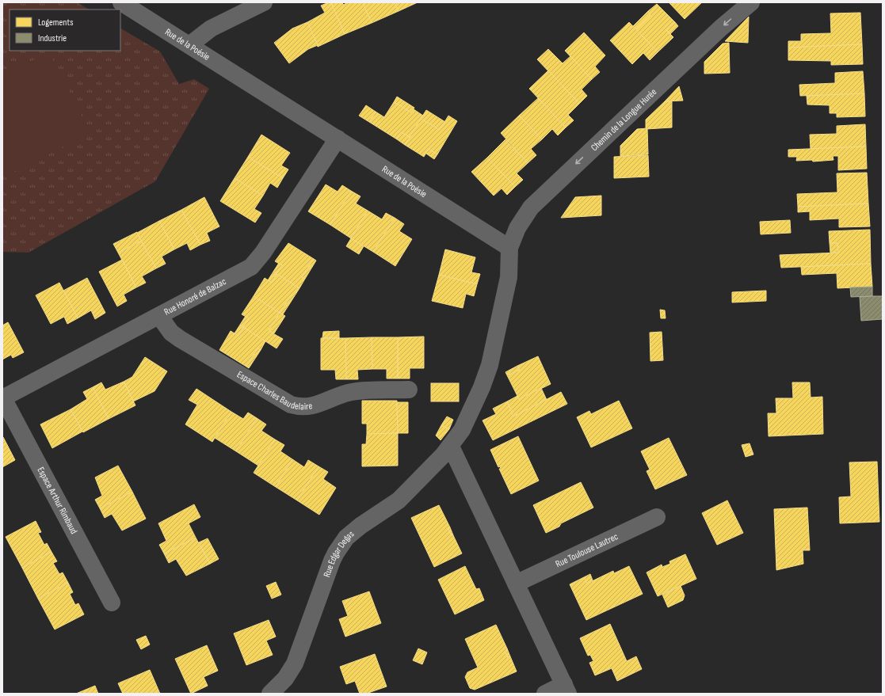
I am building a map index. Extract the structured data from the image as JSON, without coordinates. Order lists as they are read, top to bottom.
{
  "streets": {
    "street": [
      "Rue de la Poésie",
      "Chemin de la Longue Hurée",
      "Rue Honoré de Balzac",
      "Espace Charles Baudelaire",
      "Espace Arthur Rimbaud",
      "Rue Toulouse Lautrec",
      "Rue Edgar Degas"
    ]
  },
  "crossings": [
    ["Rue de la Poésie", "Chemin de la Longue Hurée"],
    ["Rue de la Poésie", "Rue Honoré de Balzac"],
    ["Rue Honoré de Balzac", "Espace Charles Baudelaire"],
    ["Rue Honoré de Balzac", "Espace Arthur Rimbaud"]
  ],
  "one_way": ["Chemin de la Longue Hurée"],
  "legend": ["Logements", "Industrie"]
}
